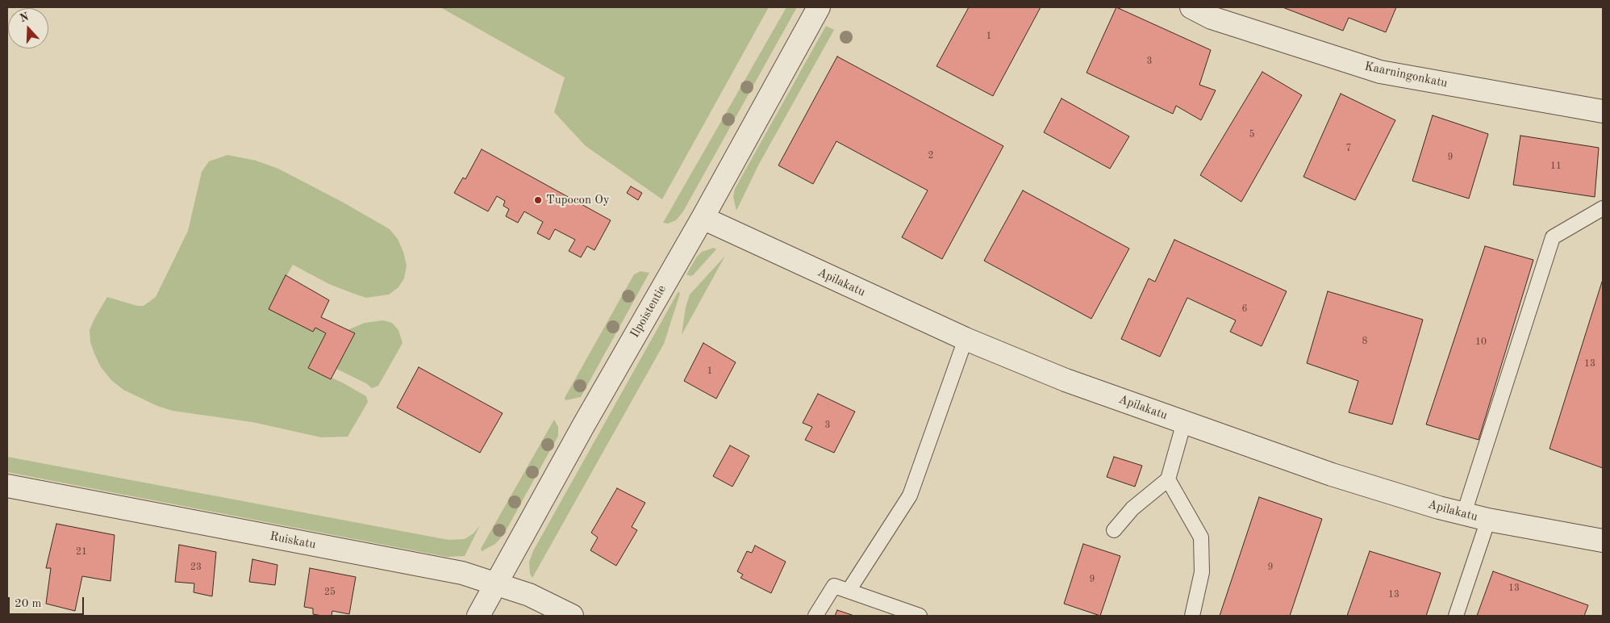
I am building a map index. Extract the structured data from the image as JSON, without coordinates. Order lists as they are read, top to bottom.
{
  "streets": {
    "street": [
      "Kaarningonkatu",
      "Apilakatu",
      "Ilpoistentie",
      "Ruiskatu"
    ]
  },
  "crossings": [
    ["Apilakatu", "Ilpoistentie"],
    ["Ilpoistentie", "Ruiskatu"]
  ],
  "places": ["Tupocon Oy"],
  "house_numbers": [
    "1",
    "3",
    "5",
    "7",
    "2",
    "9",
    "11",
    "6",
    "8",
    "10",
    "13",
    "1",
    "3",
    "21",
    "23",
    "9",
    "9",
    "13",
    "25",
    "13"
  ],
  "scale_bar": "20 m",
  "north": "top"
}
